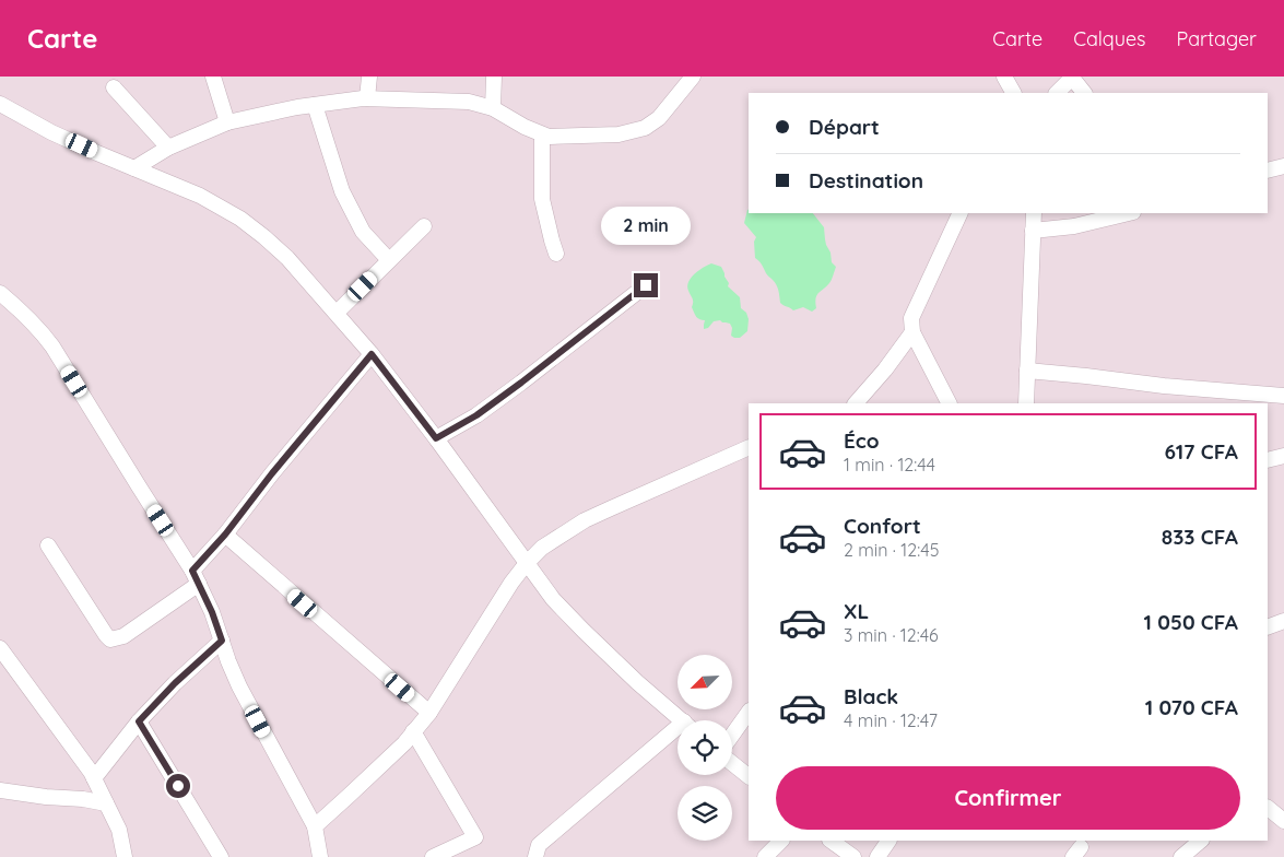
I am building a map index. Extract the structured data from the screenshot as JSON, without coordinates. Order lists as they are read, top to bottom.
{
  "north": "bottom left",
  "page": {
    "header": "Carte",
    "nav": ["Carte", "Calques", "Partager"],
    "banner": ["Départ", "Destination"],
    "bubble": "2 min",
    "list": [
      {
        "name": "Éco",
        "note": "1 min · 12:44",
        "value": "617 CFA"
      },
      {
        "name": "Confort",
        "note": "2 min · 12:45",
        "value": "833 CFA"
      },
      {
        "name": "XL",
        "note": "3 min · 12:46",
        "value": "1 050 CFA"
      },
      {
        "name": "Black",
        "note": "4 min · 12:47",
        "value": "1 070 CFA"
      }
    ],
    "buttons": "Confirmer"
  }
}
